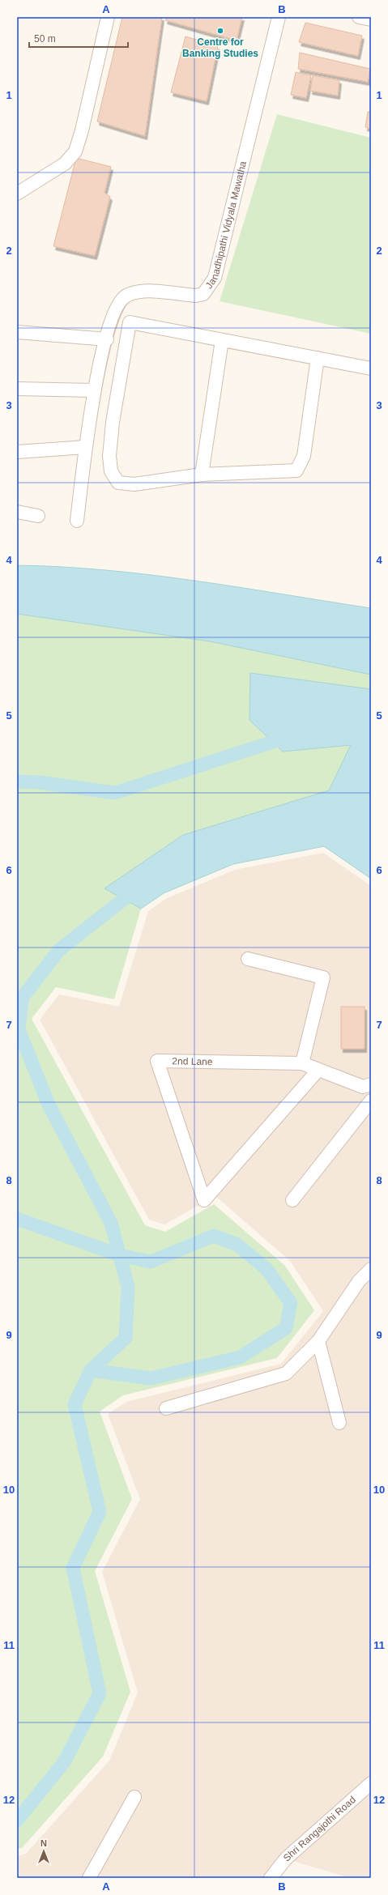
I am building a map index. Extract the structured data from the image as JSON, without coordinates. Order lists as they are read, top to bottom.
{
  "streets": {
    "street": ["Janadhipathi Vidyala Mawatha", "2nd Lane", "Shri Rangajothi Road"]
  },
  "places": ["Centre for Banking Studies"],
  "scale_bar": "50 m",
  "north": "top",
  "grid": {
    "columns": ["A", "B"],
    "rows": [
      "1",
      "2",
      "3",
      "4",
      "5",
      "6",
      "7",
      "8",
      "9",
      "10",
      "11",
      "12"
    ]
  }
}
